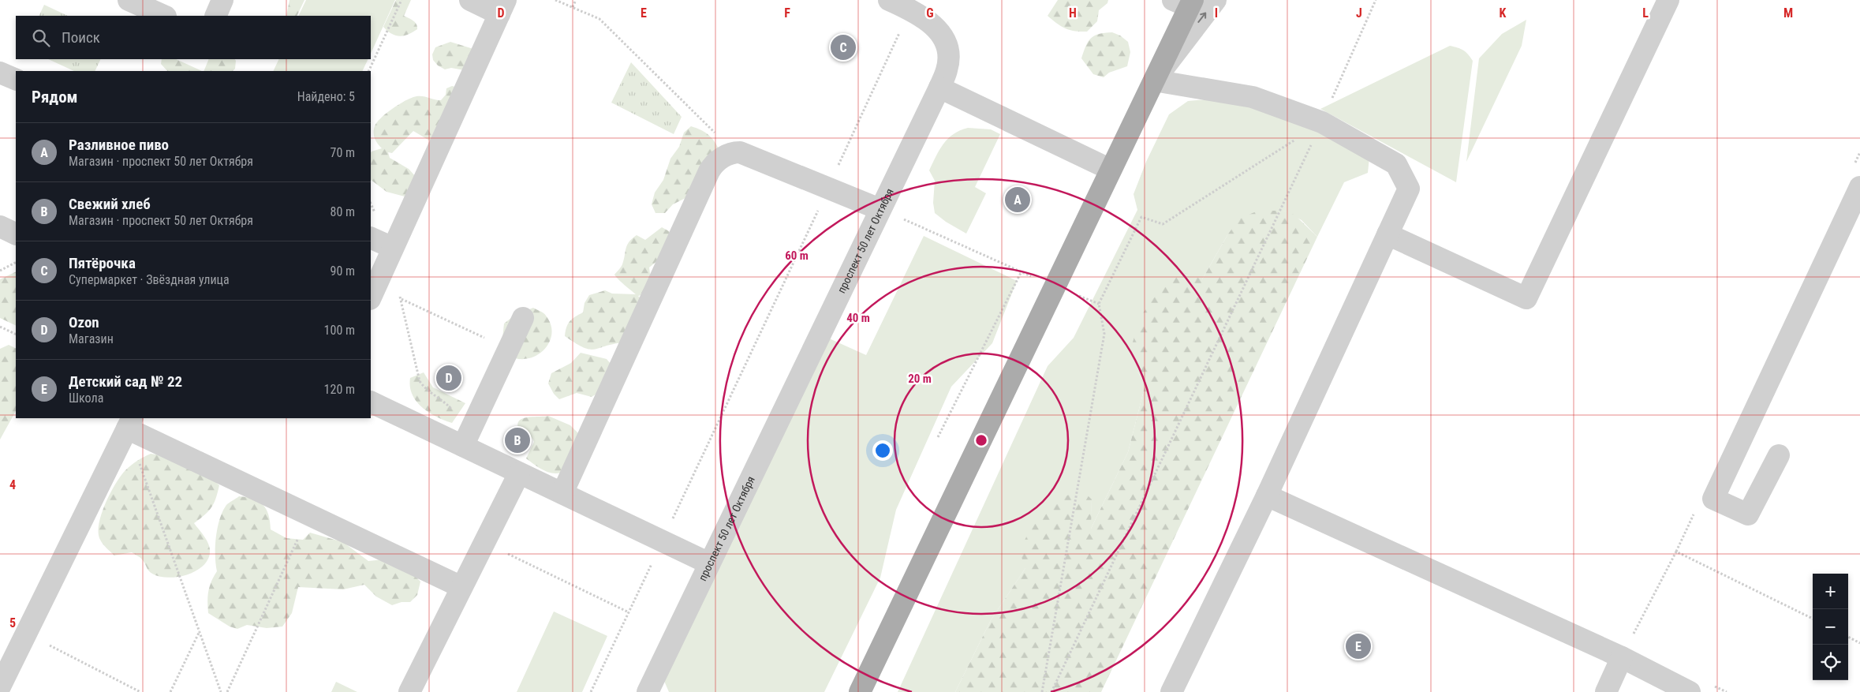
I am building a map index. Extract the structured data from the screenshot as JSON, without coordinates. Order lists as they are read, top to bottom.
{
  "streets": {
    "street": ["проспект 50 лет Октября"]
  },
  "page": {
    "search": "Поиск",
    "pins": [
      "C",
      "A",
      "D",
      "B",
      "E"
    ],
    "heading": ["Рядом", "Найдено: 5"],
    "list": [
      {
        "mark": "A",
        "name": "Разливное пиво",
        "note": "Магазин · проспект 50 лет Октября",
        "value": "70 m"
      },
      {
        "mark": "B",
        "name": "Свежий хлеб",
        "note": "Магазин · проспект 50 лет Октября",
        "value": "80 m"
      },
      {
        "mark": "C",
        "name": "Пятёрочка",
        "note": "Супермаркет · Звёздная улица",
        "value": "90 m"
      },
      {
        "mark": "D",
        "name": "Ozon",
        "note": "Магазин",
        "value": "100 m"
      },
      {
        "mark": "E",
        "name": "Детский сад № 22",
        "note": "Школа",
        "value": "120 m"
      }
    ],
    "map_buttons": ["+", "−"]
  },
  "grid": {
    "columns": [
      "D",
      "E",
      "F",
      "G",
      "H",
      "I",
      "J",
      "K",
      "L",
      "M"
    ],
    "rows": ["4", "5"]
  },
  "rings": ["60 m", "40 m", "20 m"]
}
